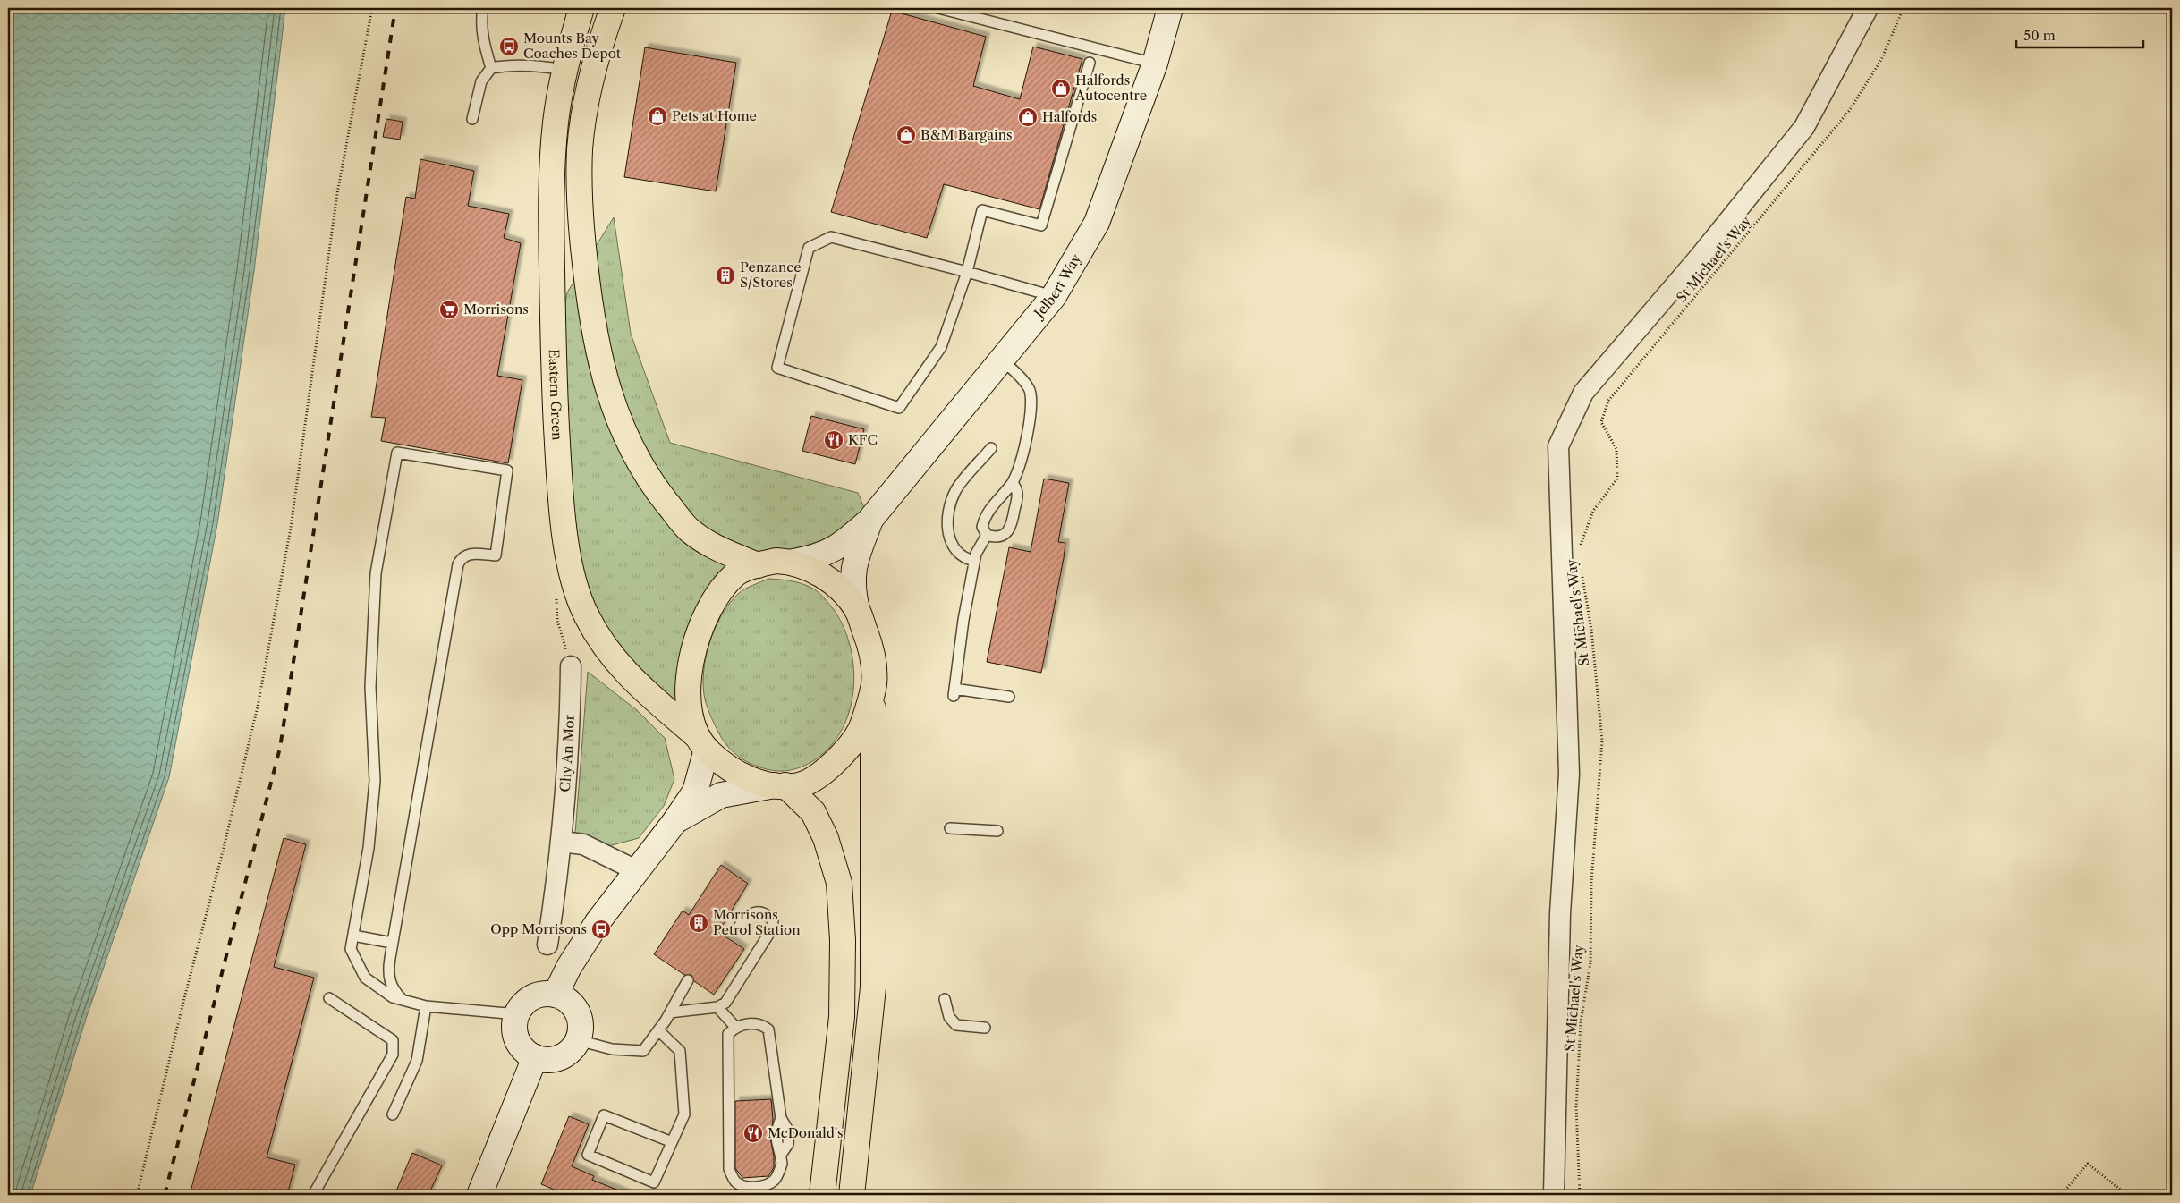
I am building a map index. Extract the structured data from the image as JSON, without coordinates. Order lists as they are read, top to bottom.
{
  "streets": {
    "highway": ["Eastern Green"],
    "street": ["Jelbert Way", "Chy An Mor"],
    "path": ["St Michael's Way"]
  },
  "places": {
    "bus stop": ["Mounts Bay Coaches Depot", "Opp Morrisons"],
    "shop": [
      "Halfords Autocentre",
      "Pets at Home",
      "Halfords",
      "B&M Bargains"
    ],
    "building": ["Penzance S/Stores", "Morrisons Petrol Station"],
    "supermarket": ["Morrisons"],
    "restaurant": ["KFC", "McDonald's"]
  },
  "scale_bar": "50 m"
}
